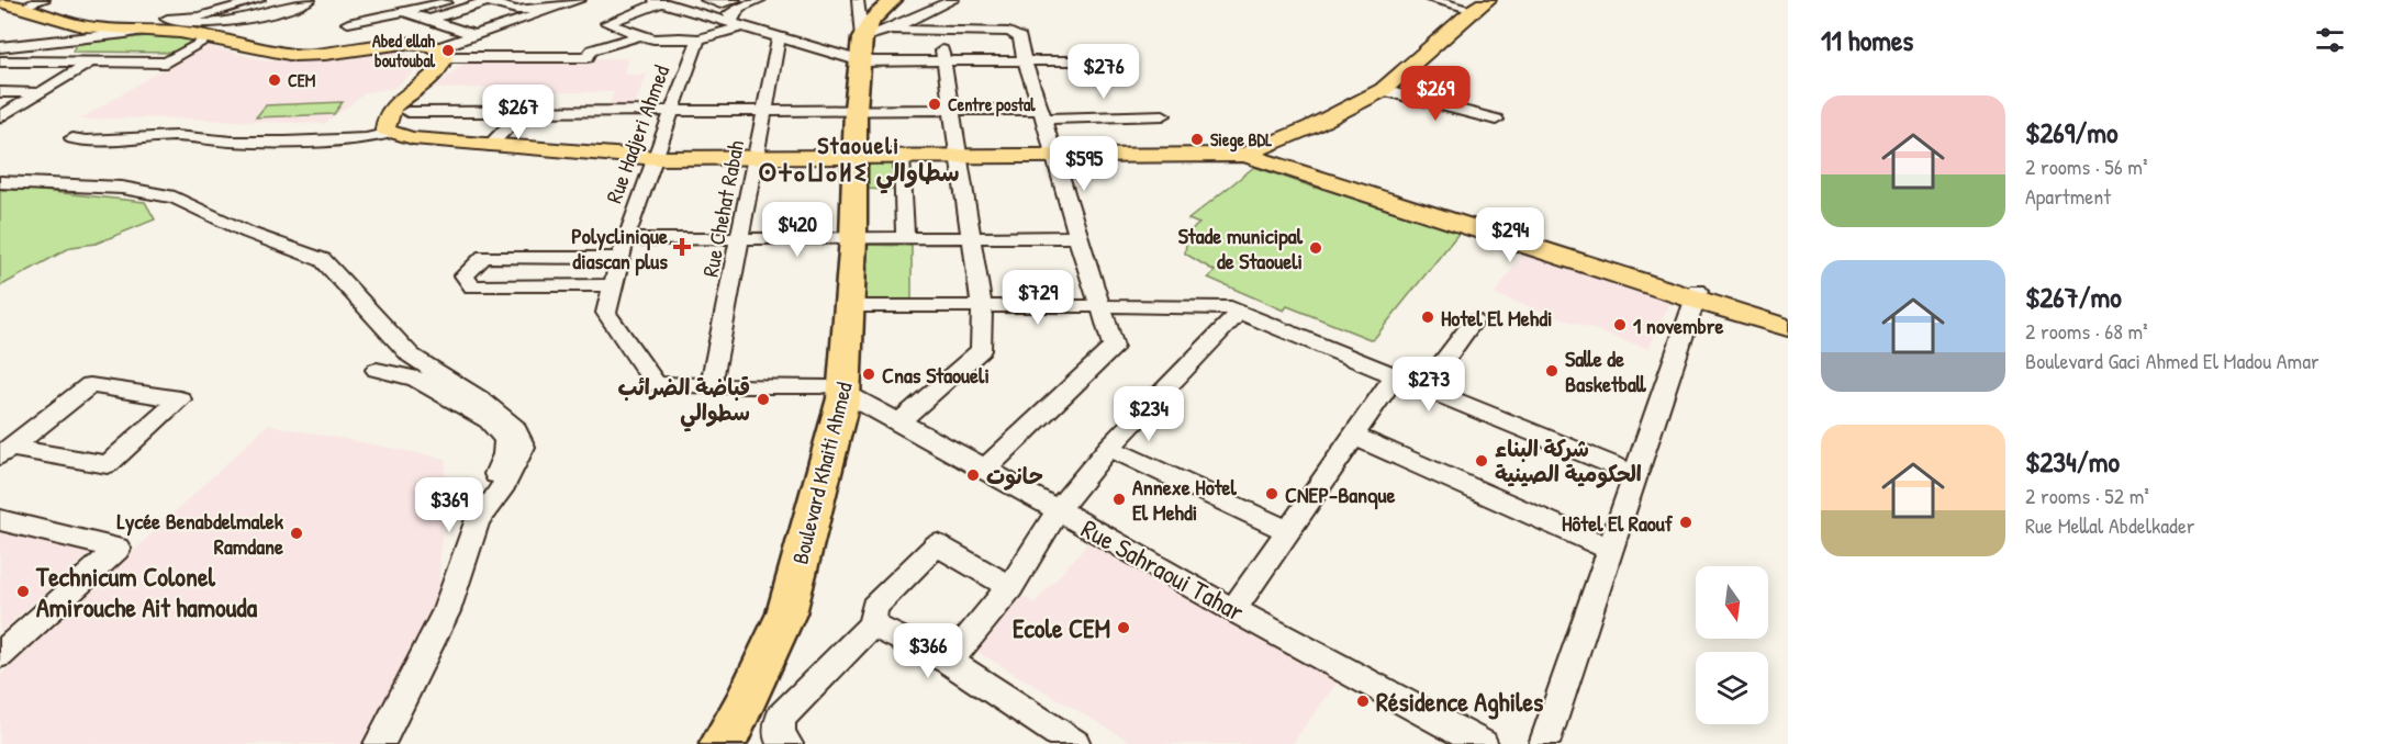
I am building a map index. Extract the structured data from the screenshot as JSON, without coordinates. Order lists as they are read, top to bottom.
{
  "streets": {
    "highway": ["Boulevard Khaiti Ahmed"],
    "street": ["Rue Hadjeri Ahmed", "Rue Chehat Rabah", "Rue Sahraoui Tahar"]
  },
  "crossings": [
    ["Rue Hadjeri Ahmed", "Rue Chehat Rabah"],
    ["Rue Hadjeri Ahmed", "Boulevard Khaiti Ahmed"],
    ["Rue Hadjeri Ahmed", "Rue Sahraoui Tahar"],
    ["Boulevard Khaiti Ahmed", "Rue Sahraoui Tahar"]
  ],
  "districts": ["Staoueli ⵙⵜⴰⵡⴰⵍⵉ سطاوالي"],
  "places": {
    "other": [
      "Abed ellah boutoubal",
      "CEM",
      "Centre postal",
      "Siege BDL",
      "Stade municipal de Staoueli",
      "Hotel El Mehdi",
      "1 novembre",
      "Salle de Basketball",
      "Cnas Staoueli",
      "قباضة الضرائب سطوالي",
      "شركة البناء الحكومية الصينية",
      "حانوت",
      "CNEP-Banque",
      "Annexe Hotel El Mehdi",
      "Hôtel El Raouf",
      "Lycée Benabdelmalek Ramdane",
      "Technicum Colonel Amirouche Ait hamouda",
      "Ecole CEM",
      "Résidence Aghiles"
    ],
    "health": ["Polyclinique diascan plus"]
  },
  "north": "bottom",
  "page": {
    "heading": "11 homes",
    "price": [
      "$276",
      "$269",
      "$267",
      "$595",
      "$420",
      "$294",
      "$729",
      "$273",
      "$234",
      "$369",
      "$366"
    ],
    "list": [
      {
        "name": "$269/mo",
        "note": "2 rooms · 56 m² · Apartment"
      },
      {
        "name": "$267/mo",
        "note": "2 rooms · 68 m² · Boulevard Gaci Ahmed El Madou Amar"
      },
      {
        "name": "$234/mo",
        "note": "2 rooms · 52 m² · Rue Mellal Abdelkader"
      }
    ]
  }
}
